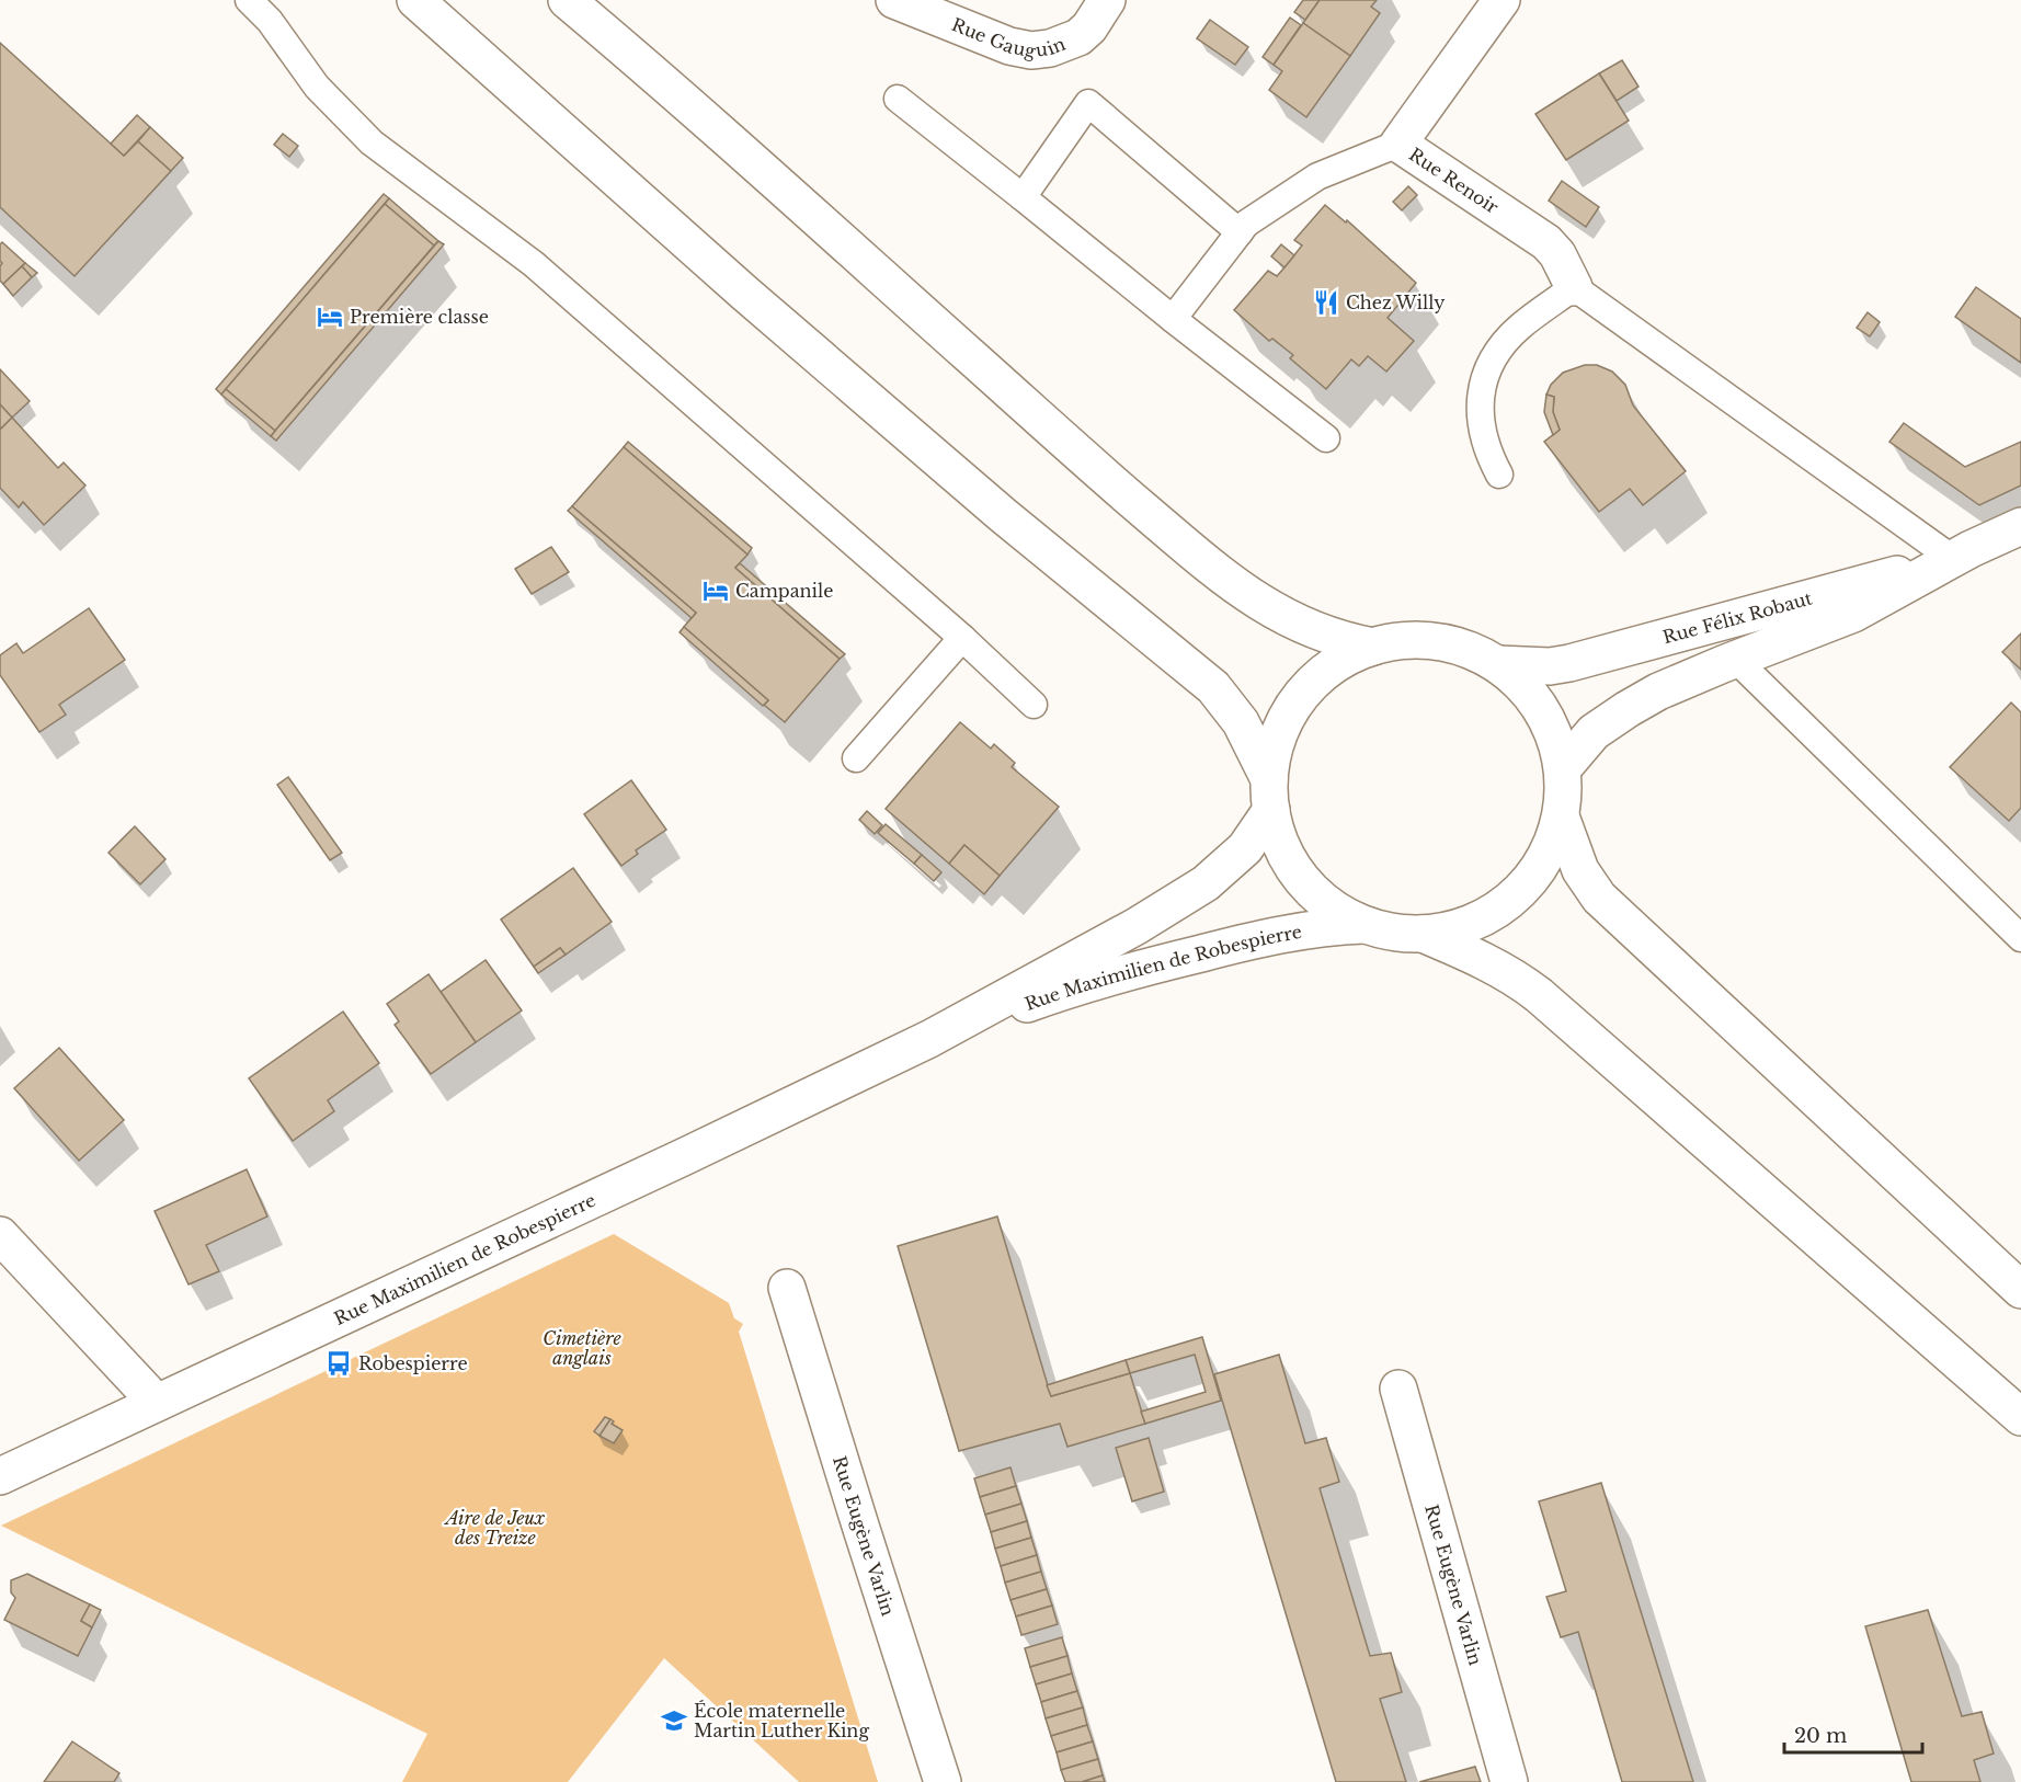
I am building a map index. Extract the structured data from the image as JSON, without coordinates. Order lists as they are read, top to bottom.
{
  "streets": {
    "main road": [
      "Rue Gauguin",
      "Rue Renoir",
      "Rue Félix Robaut",
      "Rue Maximilien de Robespierre",
      "Rue Eugène Varlin"
    ]
  },
  "parks": ["Cimetière anglais", "Aire de Jeux des Treize"],
  "places": {
    "restaurant": ["Chez Willy"],
    "hotel": ["Première classe", "Campanile"],
    "bus stop": ["Robespierre"],
    "school or university": ["École maternelle Martin Luther King"]
  },
  "scale_bar": "20 m"
}
